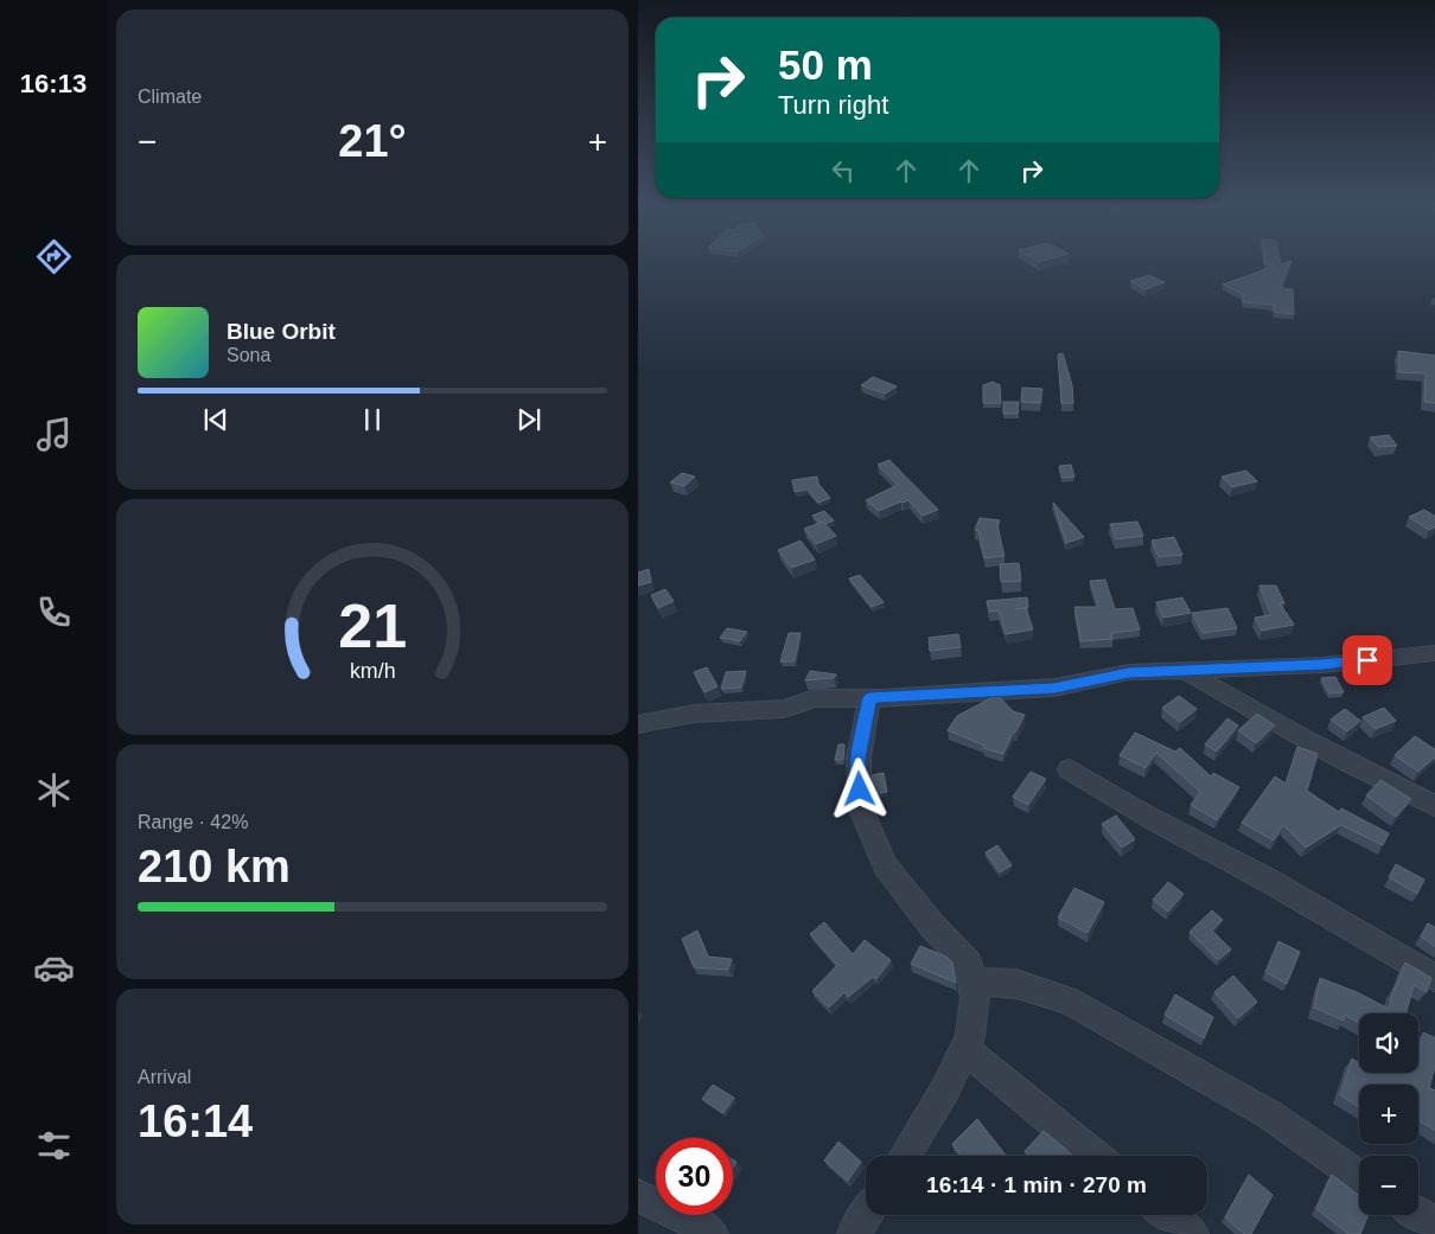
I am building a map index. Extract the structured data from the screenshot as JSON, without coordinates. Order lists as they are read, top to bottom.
{
  "page": {
    "tabs": "16:13",
    "tile": [
      "Climate",
      ["Range · 42%", "210 km"],
      ["Arrival", "16:14"]
    ],
    "turn": ["50 m", "Turn right"],
    "heat": ["−", "21°", "+"],
    "song": ["Blue Orbit", "Sona"],
    "map_buttons": ["+", "−"],
    "limit": "30",
    "trip": "16:14 · 1 min · 270 m",
    "gauge": ["21", "km/h"]
  }
}
